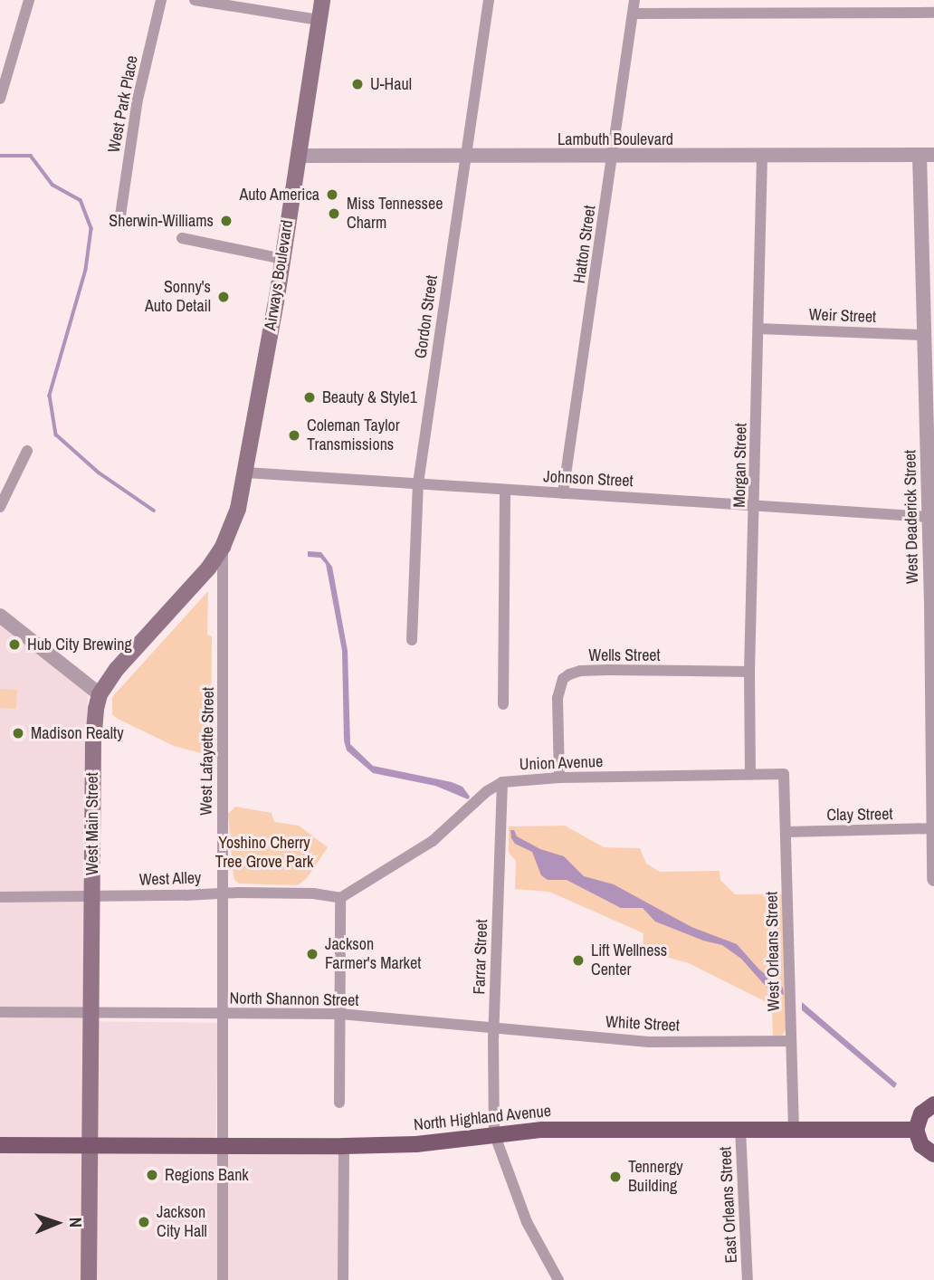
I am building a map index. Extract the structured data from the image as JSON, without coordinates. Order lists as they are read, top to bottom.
{
  "streets": {
    "main road": ["Airways Boulevard", "West Main Street", "North Highland Avenue"],
    "street": [
      "West Park Place",
      "Lambuth Boulevard",
      "Hatton Street",
      "Weir Street",
      "Gordon Street",
      "Morgan Street",
      "Johnson Street",
      "West Deaderick Street",
      "Wells Street",
      "West Lafayette Street",
      "Union Avenue",
      "Clay Street",
      "West Alley",
      "West Orleans Street",
      "Farrar Street",
      "North Shannon Street",
      "White Street",
      "East Orleans Street"
    ]
  },
  "crossings": [
    ["Lambuth Boulevard", "Hatton Street"],
    ["Lambuth Boulevard", "Airways Boulevard"],
    ["Lambuth Boulevard", "Gordon Street"],
    ["Lambuth Boulevard", "Morgan Street"],
    ["Lambuth Boulevard", "West Deaderick Street"],
    ["Hatton Street", "Johnson Street"],
    ["Airways Boulevard", "Johnson Street"],
    ["Airways Boulevard", "West Lafayette Street"],
    ["Airways Boulevard", "West Main Street"],
    ["Weir Street", "Morgan Street"],
    ["Weir Street", "West Deaderick Street"],
    ["Gordon Street", "Johnson Street"],
    ["Morgan Street", "Johnson Street"],
    ["Morgan Street", "Wells Street"],
    ["Morgan Street", "Union Avenue"],
    ["Johnson Street", "West Deaderick Street"],
    ["West Deaderick Street", "Clay Street"],
    ["Wells Street", "Union Avenue"],
    ["West Lafayette Street", "West Main Street"],
    ["West Lafayette Street", "West Alley"],
    ["West Lafayette Street", "North Shannon Street"],
    ["West Lafayette Street", "North Highland Avenue"],
    ["Union Avenue", "West Alley"],
    ["Union Avenue", "West Orleans Street"],
    ["Union Avenue", "Farrar Street"],
    ["Clay Street", "West Orleans Street"],
    ["West Main Street", "West Alley"],
    ["West Main Street", "North Shannon Street"],
    ["West Main Street", "North Highland Avenue"],
    ["West Orleans Street", "White Street"],
    ["West Orleans Street", "North Highland Avenue"],
    ["Farrar Street", "North Shannon Street"],
    ["Farrar Street", "White Street"],
    ["Farrar Street", "North Highland Avenue"],
    ["North Shannon Street", "White Street"],
    ["North Highland Avenue", "East Orleans Street"]
  ],
  "parks": ["Yoshino Cherry Tree Grove Park"],
  "places": [
    "U-Haul",
    "Auto America",
    "Miss Tennessee Charm",
    "Sherwin-Williams",
    "Sonny's Auto Detail",
    "Beauty & Style1",
    "Coleman Taylor Transmissions",
    "Hub City Brewing",
    "Madison Realty",
    "Jackson Farmer's Market",
    "Lift Wellness Center",
    "Regions Bank",
    "Tennergy Building",
    "Jackson City Hall"
  ],
  "north": "right"
}
